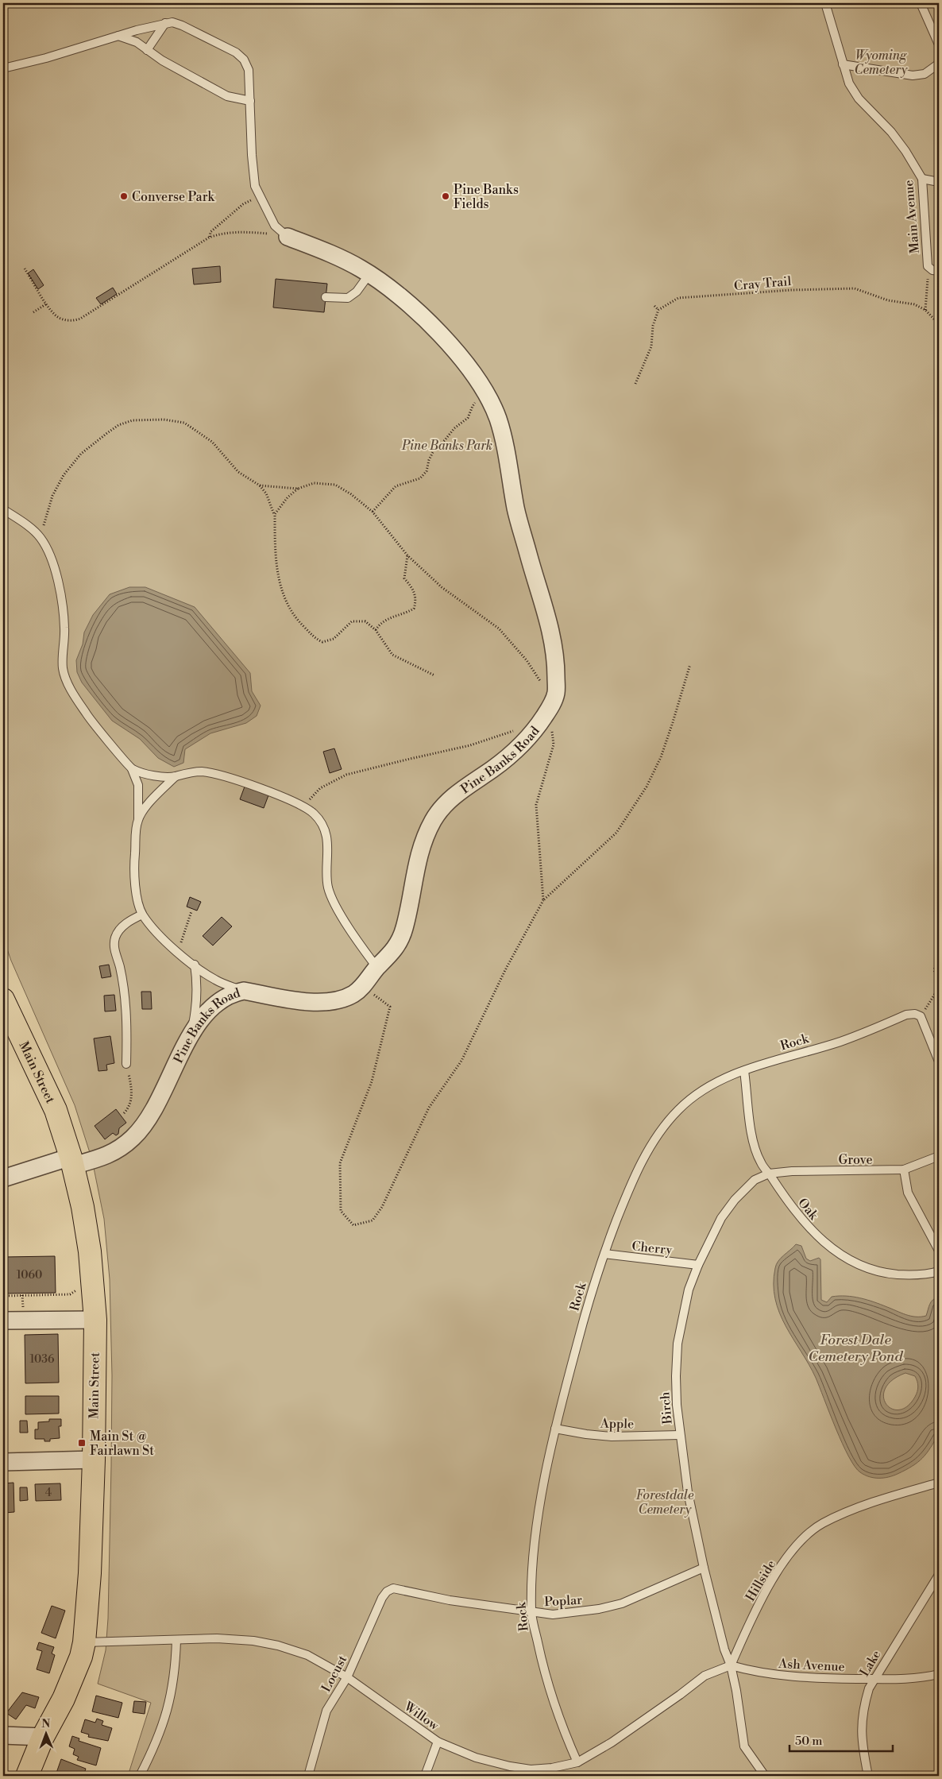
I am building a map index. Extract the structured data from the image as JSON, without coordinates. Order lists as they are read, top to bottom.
{
  "streets": {
    "main road": ["Main Street"],
    "street": ["Pine Banks Road"],
    "lane": [
      "Main Avenue",
      "Rock",
      "Grove",
      "Oak",
      "Cherry",
      "Birch",
      "Apple",
      "Hillside",
      "Poplar",
      "Lake",
      "Ash Avenue",
      "Locust",
      "Willow"
    ],
    "path": ["Cray Trail"]
  },
  "crossings": [
    ["Pine Banks Road", "Main Street"],
    ["Rock", "Oak"],
    ["Rock", "Cherry"],
    ["Rock", "Apple"],
    ["Rock", "Poplar"],
    ["Rock", "Willow"],
    ["Main Street", "Willow"],
    ["Grove", "Oak"],
    ["Grove", "Birch"],
    ["Oak", "Birch"],
    ["Cherry", "Birch"],
    ["Birch", "Apple"],
    ["Birch", "Hillside"],
    ["Birch", "Poplar"],
    ["Birch", "Ash Avenue"],
    ["Birch", "Willow"],
    ["Hillside", "Ash Avenue"],
    ["Hillside", "Willow"],
    ["Poplar", "Locust"],
    ["Lake", "Ash Avenue"],
    ["Ash Avenue", "Willow"],
    ["Locust", "Willow"]
  ],
  "water": ["Forest Dale Cemetery Pond"],
  "parks": ["Wyoming Cemetery", "Pine Banks Park", "Forestdale Cemetery"],
  "places": {
    "other": ["Converse Park", "Pine Banks Fields"],
    "transit": ["Main St @ Fairlawn St"]
  },
  "house_numbers": ["1060", "1036", "4"],
  "scale_bar": "50 m",
  "north": "top"
}
